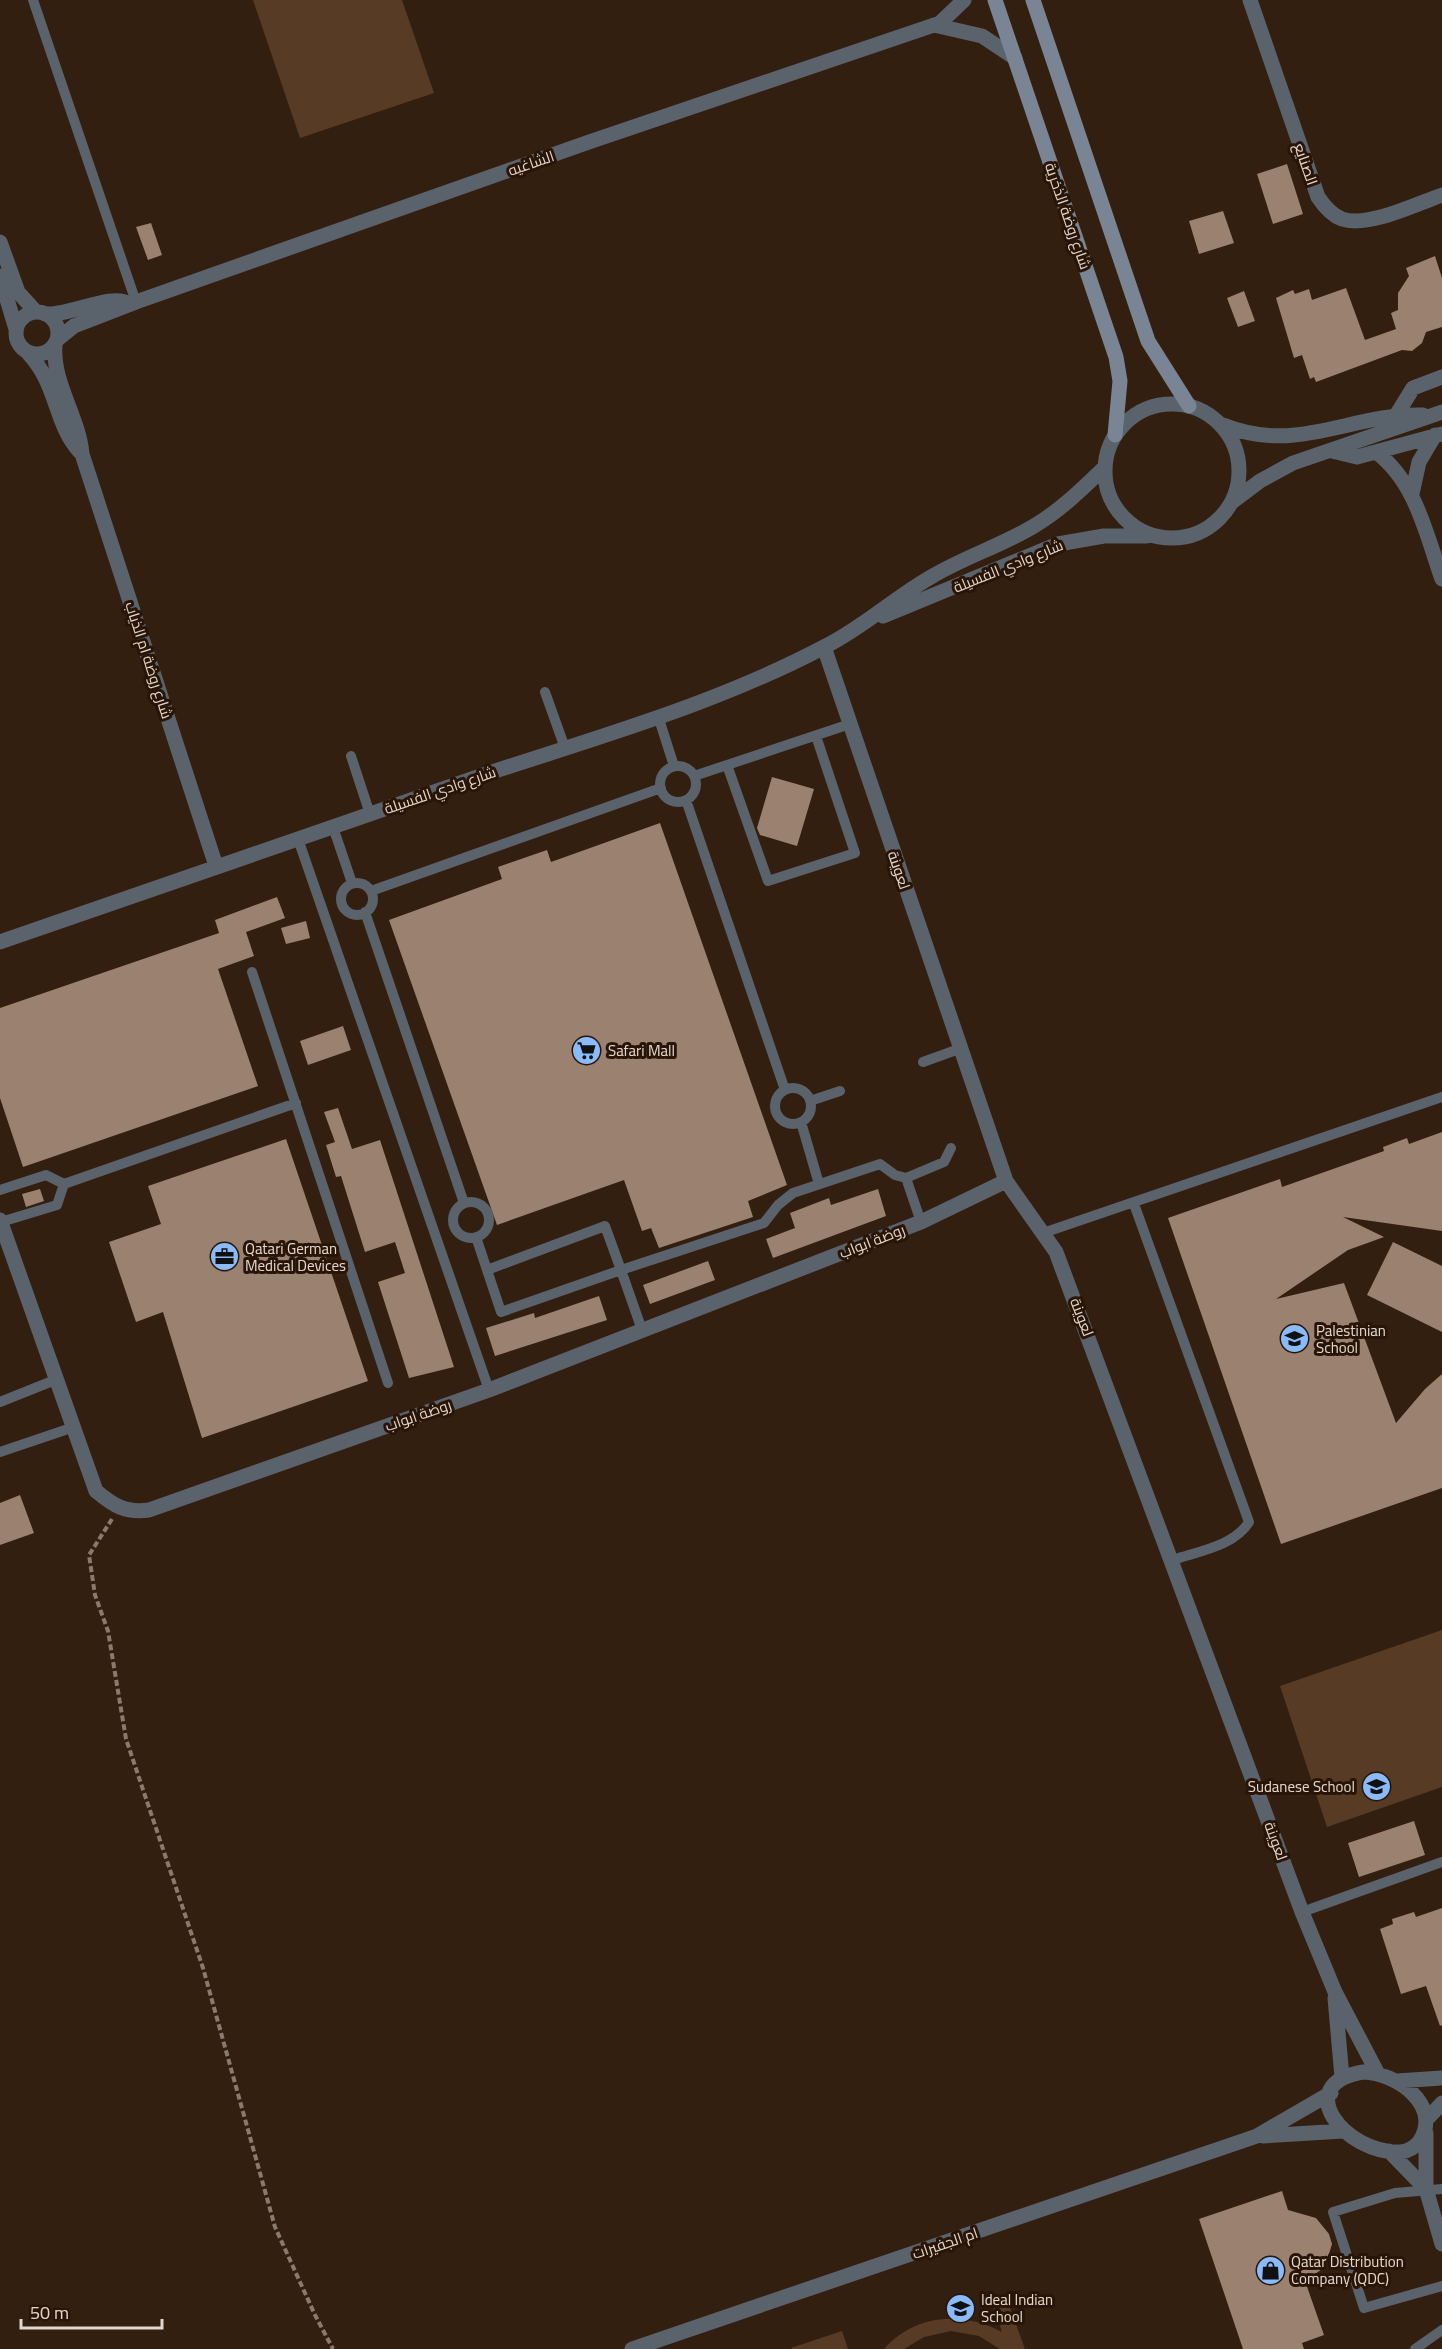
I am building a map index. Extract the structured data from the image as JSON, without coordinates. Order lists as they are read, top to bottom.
{
  "streets": {
    "street": [
      "الشاغيه",
      "الصنايع",
      "شارع روضة الذخرية",
      "شارع وادي الفسيلة",
      "شارع روضة ام الذياب",
      "لعوينة",
      "روضة ابواب",
      "ام الجفيرات"
    ]
  },
  "crossings": [
    ["الشاغيه", "شارع روضة ام الذياب"],
    ["شارع روضة الذخرية", "شارع وادي الفسيلة"],
    ["شارع وادي الفسيلة", "شارع روضة ام الذياب"],
    ["شارع وادي الفسيلة", "لعوينة"],
    ["لعوينة", "روضة ابواب"],
    ["لعوينة", "ام الجفيرات"]
  ],
  "places": {
    "supermarket": ["Safari Mall"],
    "office": ["Qatari German Medical Devices"],
    "school or university": ["Palestinian School", "Sudanese School", "Ideal Indian School"],
    "shop": ["Qatar Distribution Company (QDC)"]
  },
  "scale_bar": "50 m"
}
